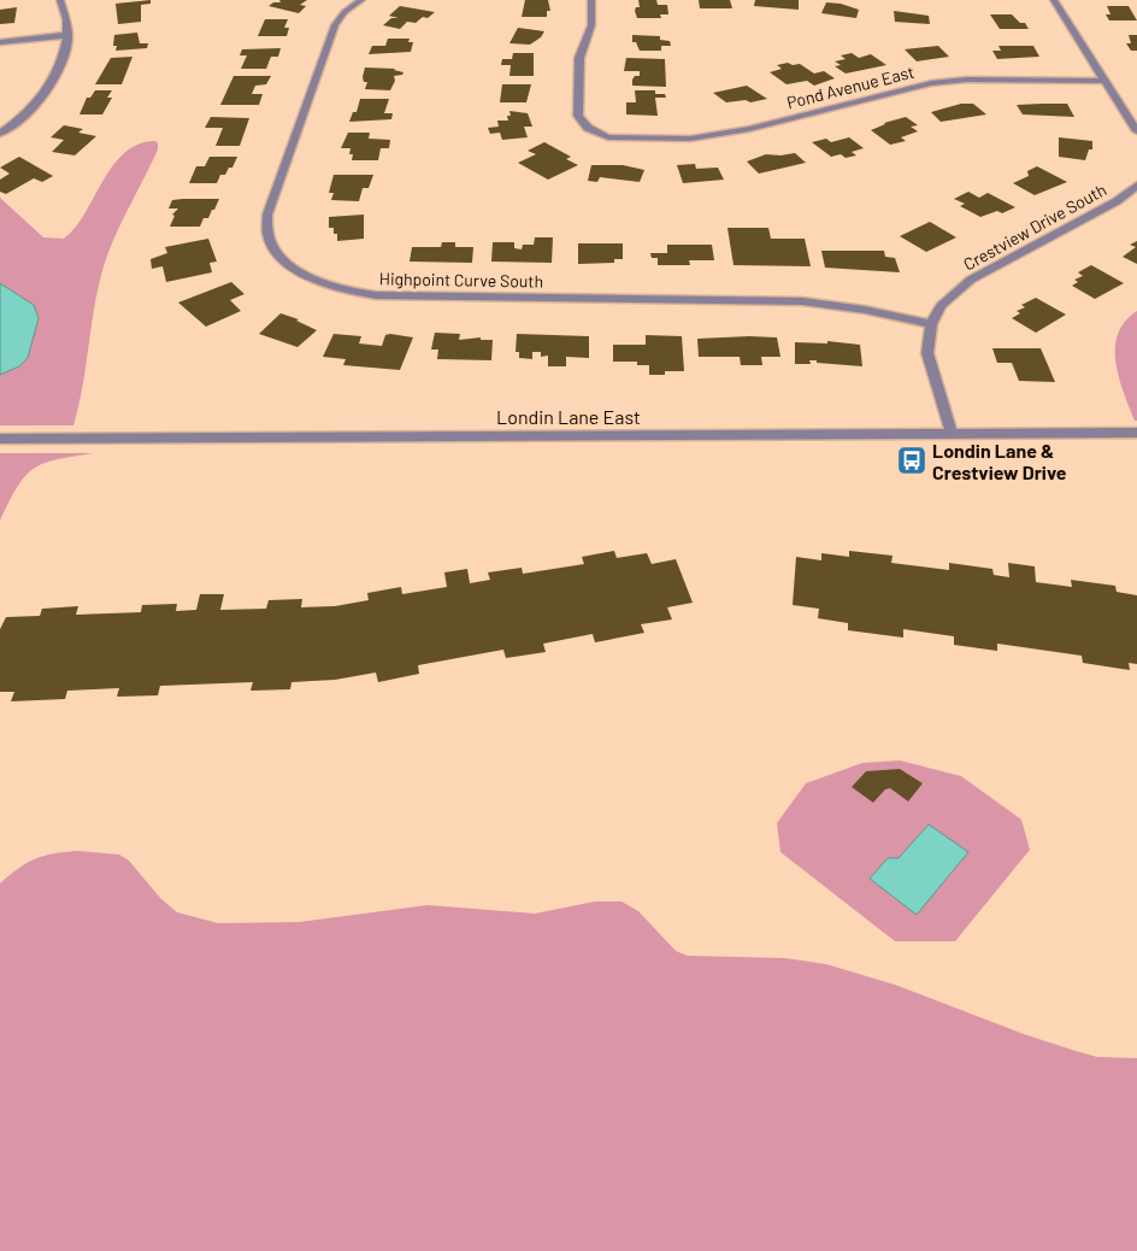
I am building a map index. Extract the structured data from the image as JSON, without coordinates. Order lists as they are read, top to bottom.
{
  "streets": {
    "street": [
      "Pond Avenue East",
      "Crestview Drive South",
      "Highpoint Curve South",
      "Londin Lane East"
    ]
  },
  "crossings": [
    ["Crestview Drive South", "Highpoint Curve South"]
  ],
  "places": {
    "bus stop": ["Londin Lane & Crestview Drive"]
  }
}
